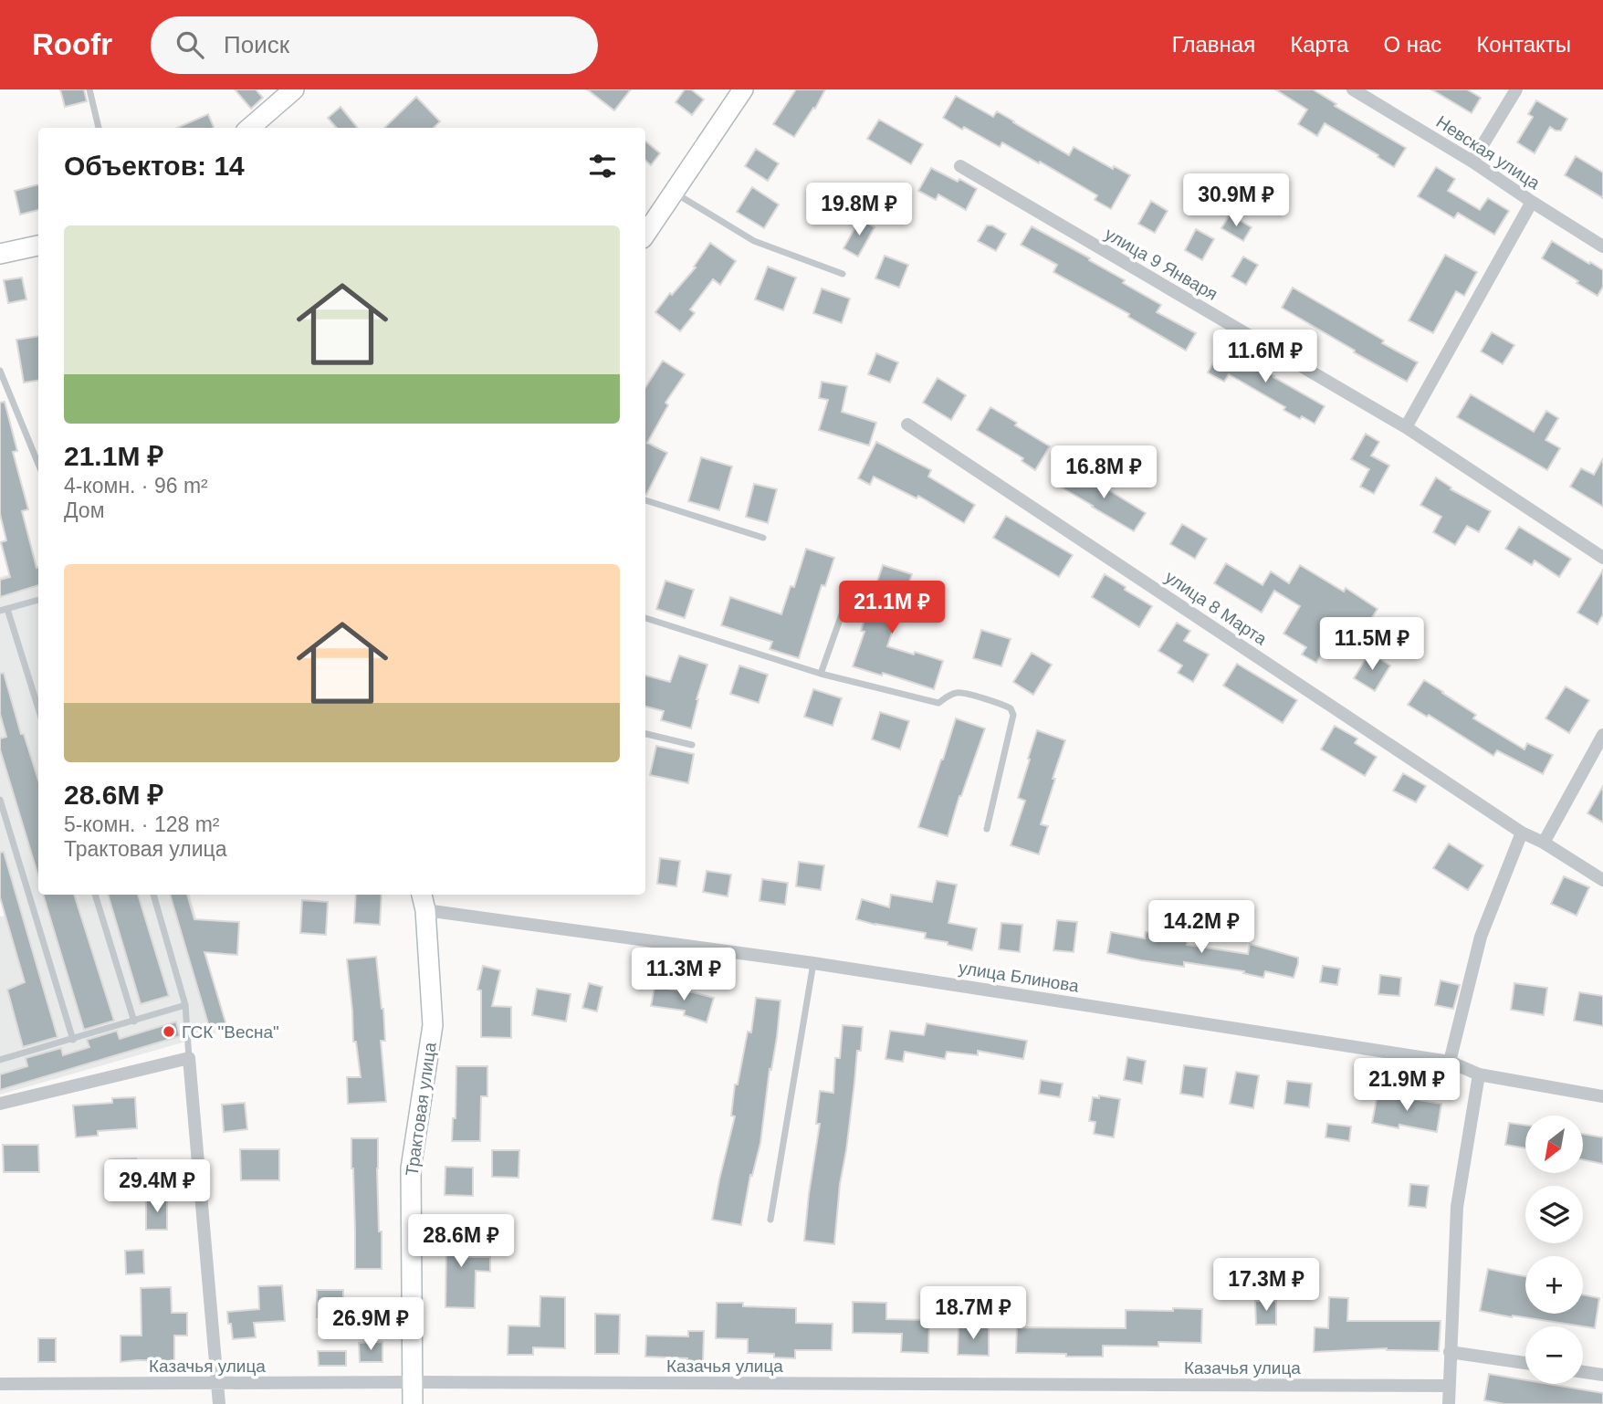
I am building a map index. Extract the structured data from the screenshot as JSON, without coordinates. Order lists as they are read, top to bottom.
{
  "streets": {
    "street": [
      "Невская улица",
      "улица 9 Января",
      "улица 8 Марта",
      "улица Блинова",
      "Трактовая улица",
      "Казачья улица"
    ]
  },
  "crossings": [
    ["улица Блинова", "Трактовая улица"],
    ["Трактовая улица", "Казачья улица"]
  ],
  "places": ["ГСК \"Весна\""],
  "north": "bottom left",
  "page": {
    "header": "Roofr",
    "search": "Поиск",
    "nav": [
      "Главная",
      "Карта",
      "О нас",
      "Контакты"
    ],
    "heading": "Объектов: 14",
    "price": [
      "30.9M ₽",
      "19.8M ₽",
      "11.6M ₽",
      "16.8M ₽",
      "21.1M ₽",
      "11.5M ₽",
      "14.2M ₽",
      "11.3M ₽",
      "21.9M ₽",
      "29.4M ₽",
      "28.6M ₽",
      "17.3M ₽",
      "18.7M ₽",
      "26.9M ₽"
    ],
    "list": [
      {
        "name": "21.1M ₽",
        "note": "4-комн. · 96 m² · Дом"
      },
      {
        "name": "28.6M ₽",
        "note": "5-комн. · 128 m² · Трактовая улица"
      }
    ],
    "map_buttons": ["+", "−"]
  }
}
